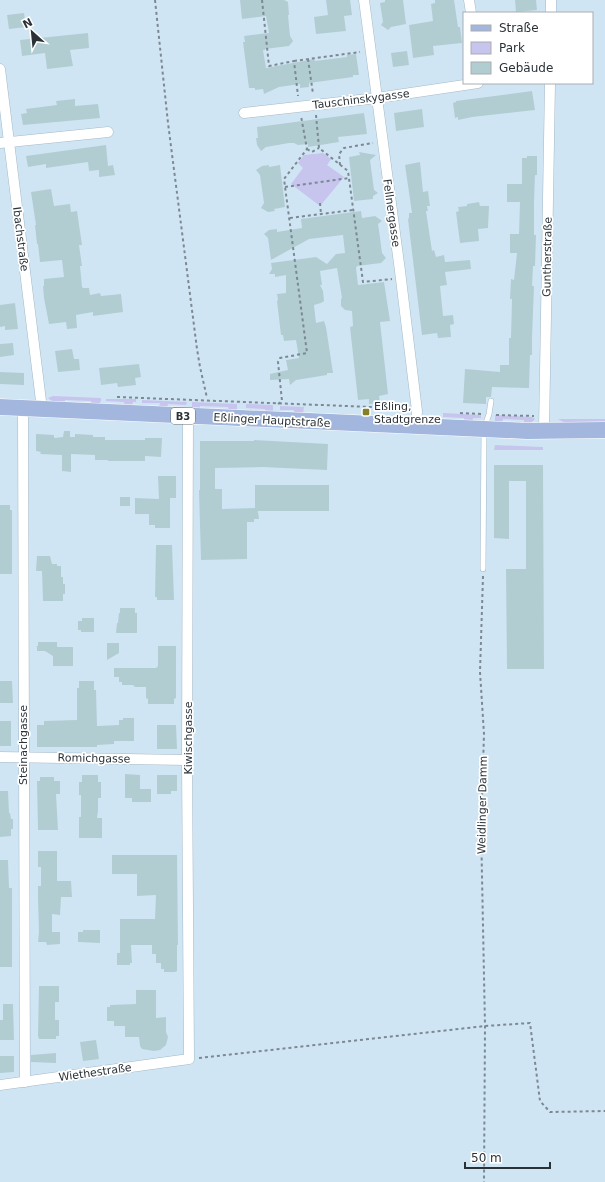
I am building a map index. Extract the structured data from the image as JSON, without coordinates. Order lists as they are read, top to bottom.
{
  "streets": {
    "main road": ["B3", "Eßlinger Hauptstraße"],
    "street": [
      "Tauschinskygasse",
      "Fellnergasse",
      "Ibachstraße",
      "Guntherstraße",
      "Kiwischgasse",
      "Steinachgasse",
      "Romichgasse",
      "Wiethestraße"
    ],
    "path": ["Weidlinger Damm"]
  },
  "crossings": [
    ["Tauschinskygasse", "Fellnergasse"],
    ["Fellnergasse", "Eßlinger Hauptstraße"],
    ["Ibachstraße", "Eßlinger Hauptstraße"],
    ["Guntherstraße", "B3"],
    ["Guntherstraße", "Eßlinger Hauptstraße"],
    ["B3", "Eßlinger Hauptstraße"],
    ["Eßlinger Hauptstraße", "Kiwischgasse"],
    ["Eßlinger Hauptstraße", "Steinachgasse"],
    ["Kiwischgasse", "Romichgasse"],
    ["Kiwischgasse", "Wiethestraße"],
    ["Steinachgasse", "Romichgasse"],
    ["Steinachgasse", "Wiethestraße"]
  ],
  "places": {
    "transit": ["Eßling, Stadtgrenze"]
  },
  "legend": ["Straße", "Park", "Gebäude"],
  "scale_bar": "50 m",
  "north": "top left"
}
